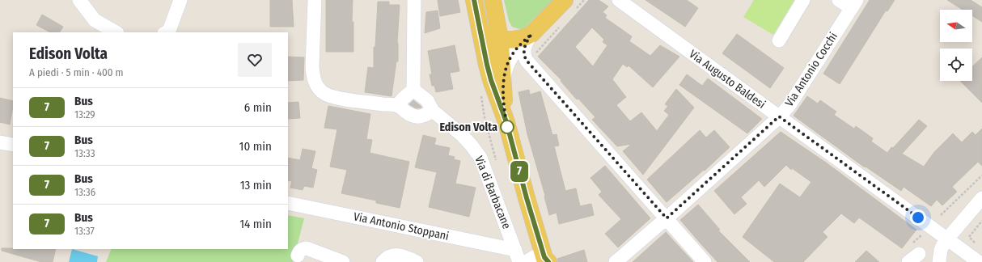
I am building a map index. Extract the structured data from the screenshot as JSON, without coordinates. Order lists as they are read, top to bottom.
{
  "streets": {
    "street": [
      "Via Antonio Cocchi",
      "Via Augusto Baldesi",
      "Via di Barbacane",
      "Via Antonio Stoppani"
    ]
  },
  "crossings": [
    ["Via Antonio Cocchi", "Via Augusto Baldesi"],
    ["Via di Barbacane", "Via Antonio Stoppani"]
  ],
  "places": ["Edison Volta"],
  "lines": ["bus line 7"],
  "north": "left",
  "page": {
    "on_map": "7",
    "heading": ["Edison Volta", "A piedi · 5 min · 400 m"],
    "list": [
      {
        "mark": "7",
        "name": "Bus",
        "note": "13:29",
        "value": "6 min"
      },
      {
        "mark": "7",
        "name": "Bus",
        "note": "13:33",
        "value": "10 min"
      },
      {
        "mark": "7",
        "name": "Bus",
        "note": "13:36",
        "value": "13 min"
      },
      {
        "mark": "7",
        "name": "Bus",
        "note": "13:37",
        "value": "14 min"
      }
    ]
  }
}
